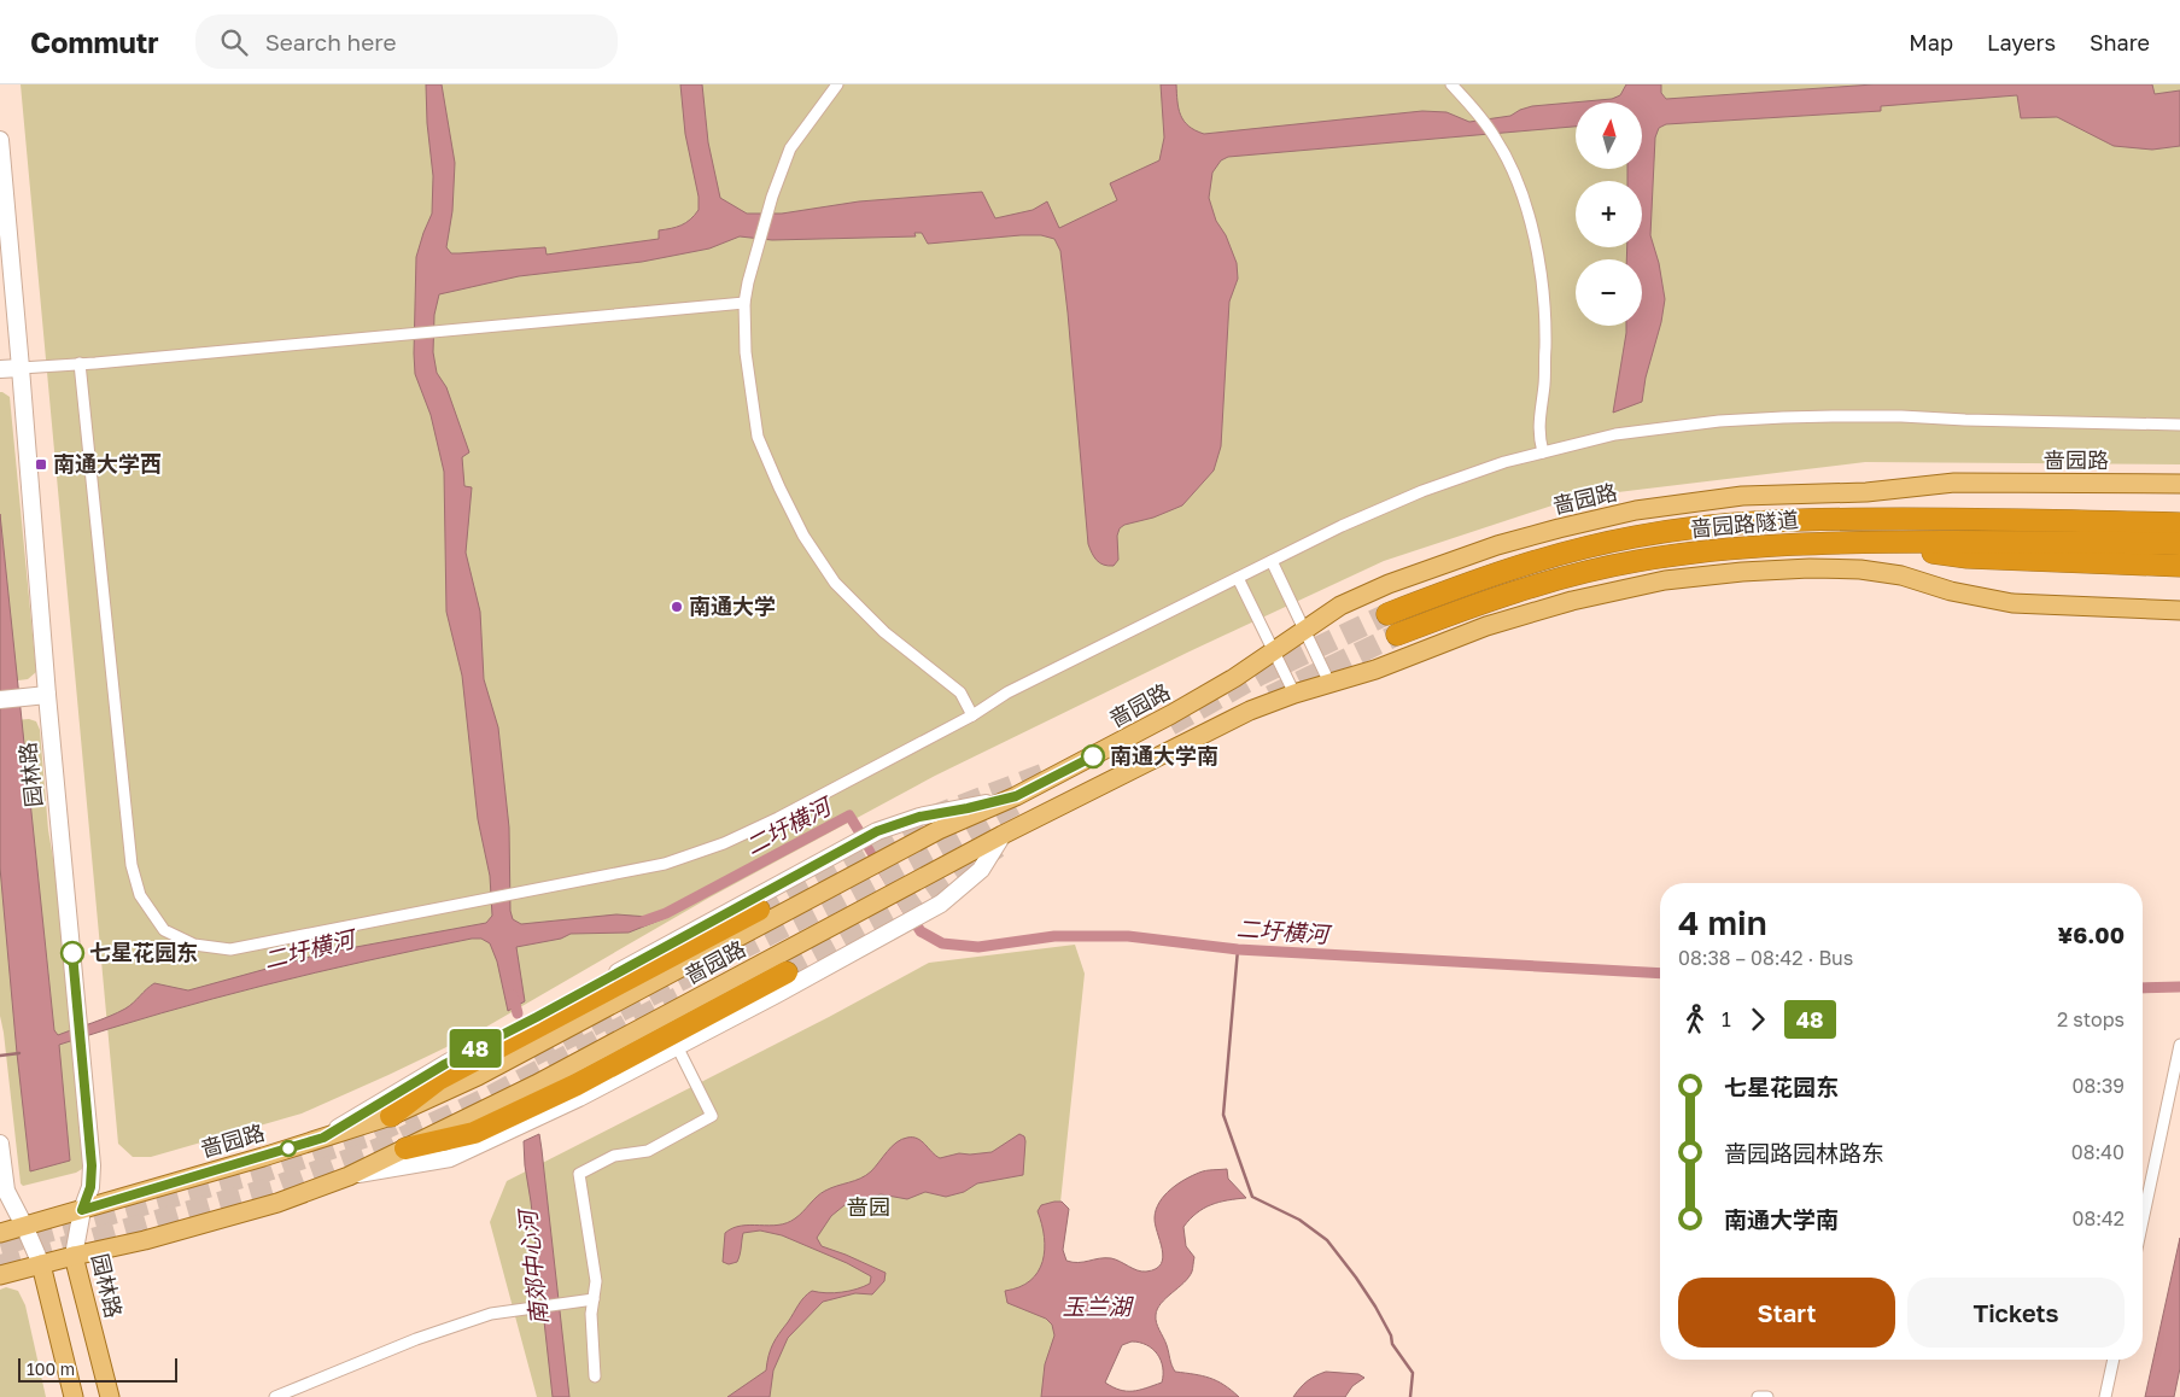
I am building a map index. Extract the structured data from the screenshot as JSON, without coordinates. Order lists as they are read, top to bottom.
{
  "streets": {
    "highway": ["啬园路隧道"],
    "main road": ["啬园路", "园林路"]
  },
  "crossings": [
    ["啬园路", "园林路"]
  ],
  "water": ["二圩横河", "南郊中心河", "玉兰湖"],
  "parks": ["啬园"],
  "places": {
    "transit": ["南通大学西"],
    "other": ["南通大学", "南通大学南", "七星花园东"]
  },
  "lines": ["bus line 48"],
  "scale_bar": "100 m",
  "north": "top",
  "page": {
    "header": "Commutr",
    "search": "Search here",
    "nav": ["Map", "Layers", "Share"],
    "on_map": "48",
    "map_buttons": ["+", "−"],
    "heading": ["4 min", "08:38 – 08:42 · Bus", "¥6.00"],
    "legs": ["1", "48", "2 stops"],
    "list": [
      {
        "name": "七星花园东",
        "value": "08:39"
      },
      {
        "name": "啬园路园林路东",
        "value": "08:40"
      },
      {
        "name": "南通大学南",
        "value": "08:42"
      }
    ],
    "buttons": ["Start", "Tickets"],
    "scale": "100 m"
  }
}
